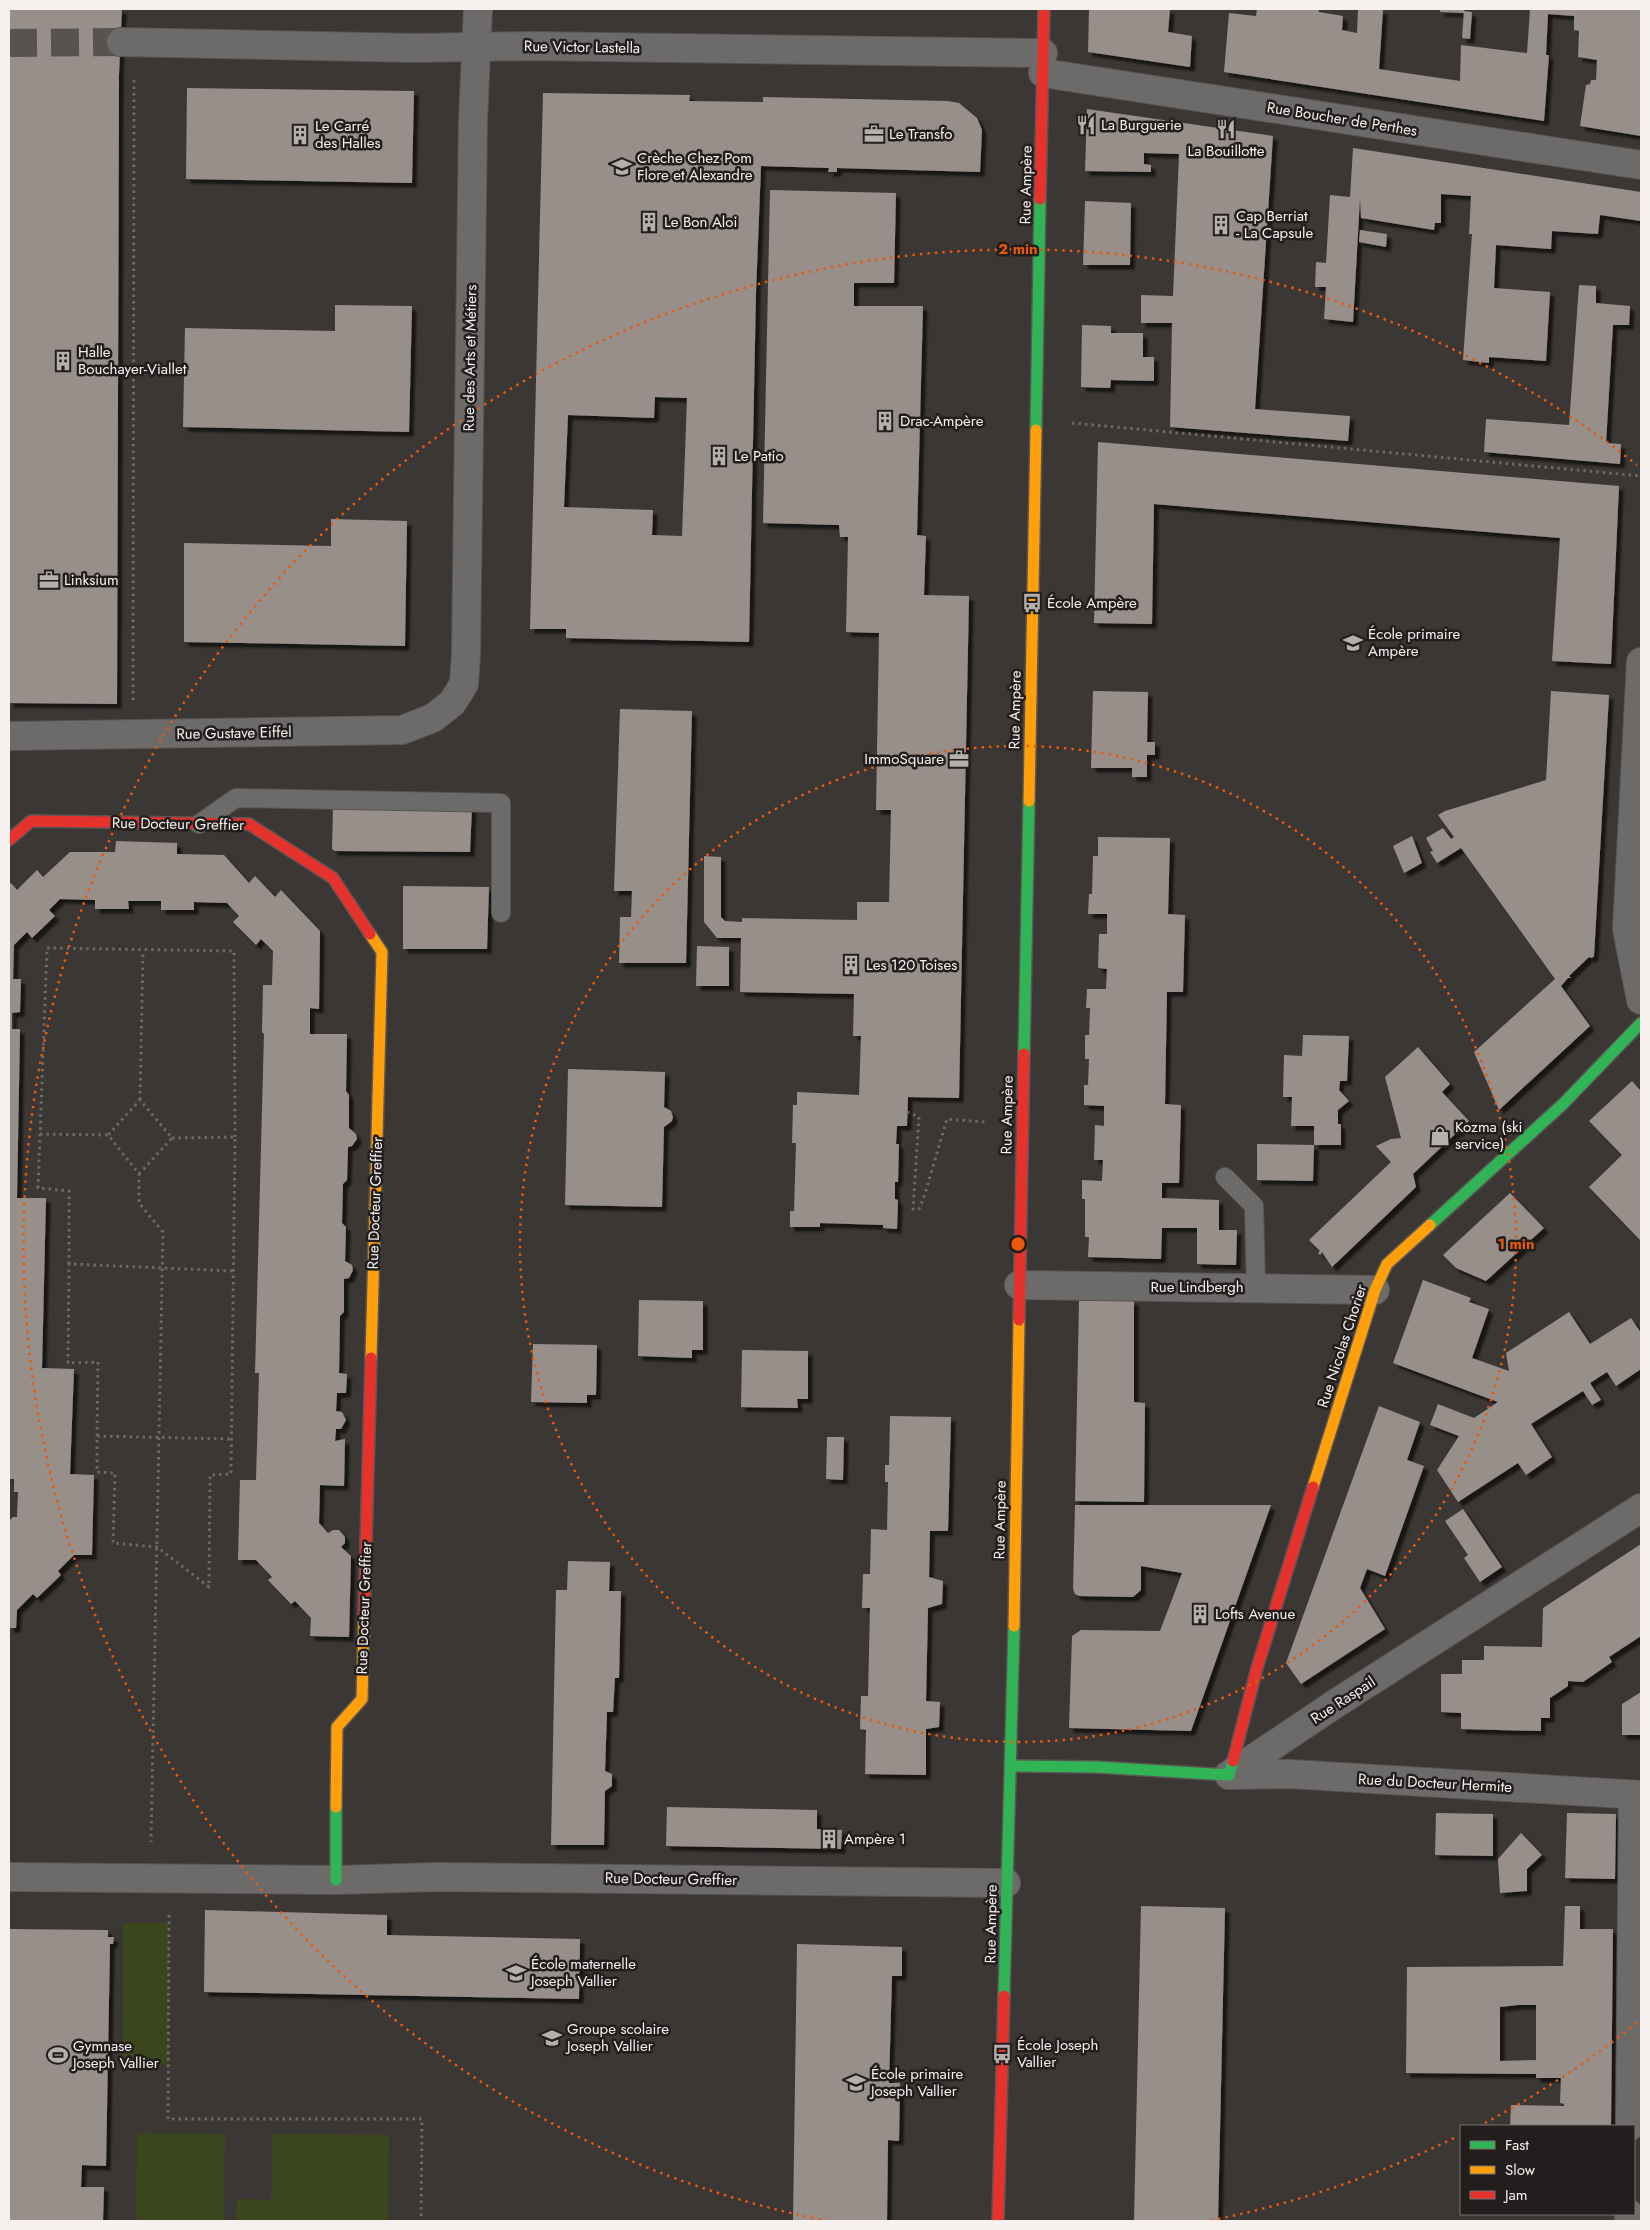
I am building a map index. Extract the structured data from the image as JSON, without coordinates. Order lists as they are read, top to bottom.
{
  "streets": {
    "street": [
      "Rue Victor Lastella",
      "Rue Boucher de Perthes",
      "Rue Ampère",
      "Rue des Arts et Métiers",
      "Rue Gustave Eiffel",
      "Rue Docteur Greffier",
      "Rue Lindbergh",
      "Rue Nicolas Chorier",
      "Rue Raspail",
      "Rue du Docteur Hermite"
    ]
  },
  "crossings": [
    ["Rue Victor Lastella", "Rue Boucher de Perthes"],
    ["Rue Victor Lastella", "Rue Ampère"],
    ["Rue Victor Lastella", "Rue des Arts et Métiers"],
    ["Rue Boucher de Perthes", "Rue Ampère"],
    ["Rue Ampère", "Rue Docteur Greffier"],
    ["Rue Ampère", "Rue Lindbergh"],
    ["Rue des Arts et Métiers", "Rue Gustave Eiffel"],
    ["Rue Lindbergh", "Rue Nicolas Chorier"],
    ["Rue Nicolas Chorier", "Rue Raspail"],
    ["Rue Nicolas Chorier", "Rue du Docteur Hermite"],
    ["Rue Raspail", "Rue du Docteur Hermite"]
  ],
  "places": {
    "restaurant": ["La Burguerie", "La Bouillotte"],
    "office": ["Le Transfo", "Linksium", "ImmoSquare"],
    "building": [
      "Le Carré des Halles",
      "Le Bon Aloi",
      "Cap Berriat - La Capsule",
      "Halle Bouchayer-Viallet",
      "Drac-Ampère",
      "Le Patio",
      "Les 120 Toises",
      "Lofts Avenue",
      "Ampère 1"
    ],
    "school or university": [
      "Crèche Chez Pom Flore et Alexandre",
      "École primaire Ampère",
      "École maternelle Joseph Vallier",
      "Groupe scolaire Joseph Vallier",
      "École primaire Joseph Vallier"
    ],
    "bus stop": ["École Ampère", "École Joseph Vallier"],
    "shop": ["Kozma (ski service)"],
    "sports": ["Gymnase Joseph Vallier"]
  },
  "legend": ["Fast", "Slow", "Jam"],
  "rings": ["2 min", "1 min"]
}
